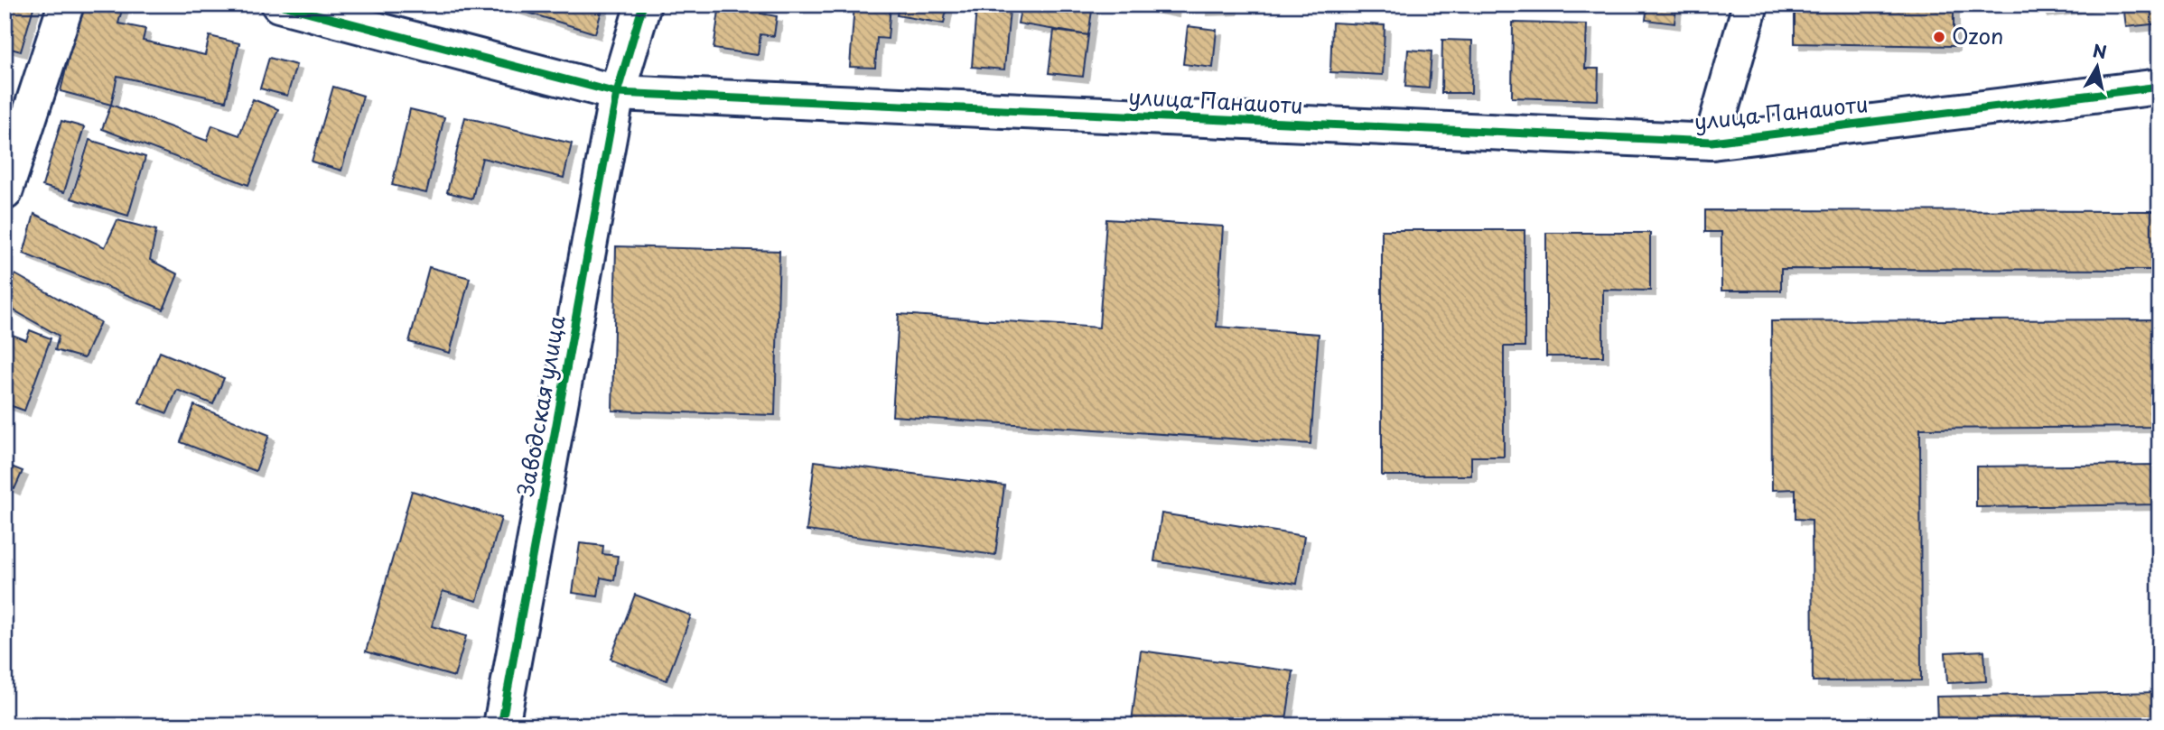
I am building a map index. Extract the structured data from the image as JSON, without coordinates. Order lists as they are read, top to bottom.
{
  "streets": {
    "street": ["улица Панаиоти", "Заводская улица"]
  },
  "crossings": [
    ["улица Панаиоти", "Заводская улица"]
  ],
  "places": ["Ozon"],
  "north": "top"
}
